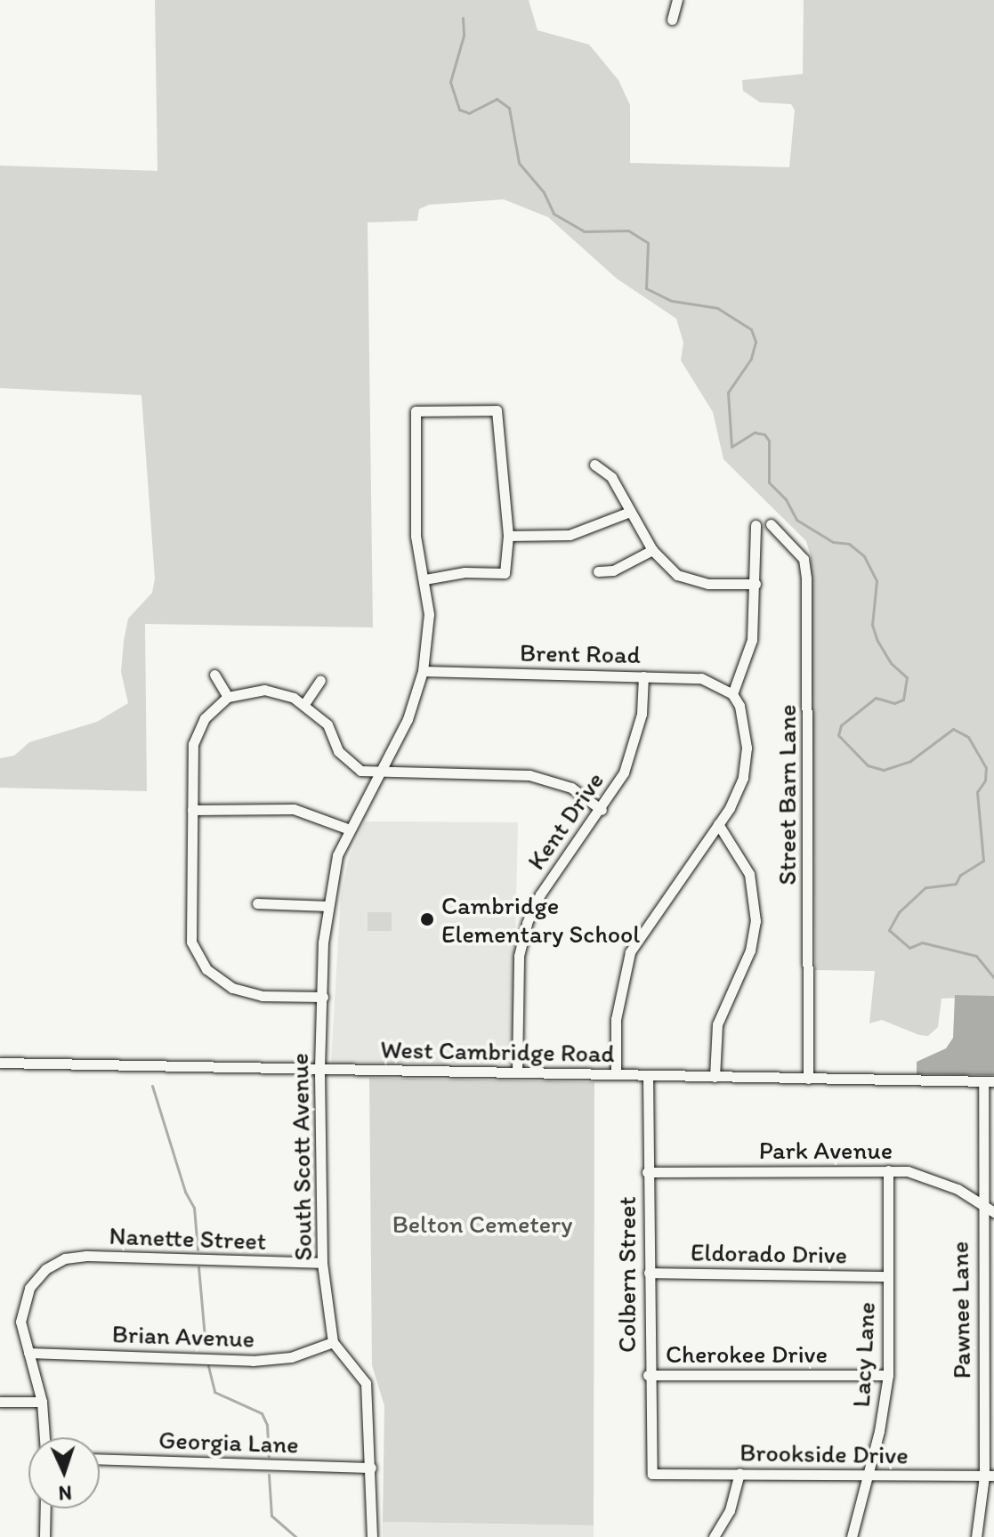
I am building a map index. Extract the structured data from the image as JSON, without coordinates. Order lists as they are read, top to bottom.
{
  "streets": {
    "street": [
      "Brent Road",
      "Street Barn Lane",
      "Kent Drive",
      "West Cambridge Road",
      "Park Avenue",
      "South Scott Avenue",
      "Nanette Street",
      "Eldorado Drive",
      "Colbern Street",
      "Pawnee Lane",
      "Brian Avenue",
      "Cherokee Drive",
      "Lacy Lane",
      "Georgia Lane",
      "Brookside Drive"
    ]
  },
  "crossings": [
    ["Brent Road", "Kent Drive"],
    ["Brent Road", "South Scott Avenue"],
    ["Street Barn Lane", "West Cambridge Road"],
    ["Kent Drive", "West Cambridge Road"],
    ["West Cambridge Road", "South Scott Avenue"],
    ["West Cambridge Road", "Colbern Street"],
    ["West Cambridge Road", "Pawnee Lane"],
    ["Park Avenue", "Colbern Street"],
    ["Park Avenue", "Pawnee Lane"],
    ["Park Avenue", "Lacy Lane"],
    ["South Scott Avenue", "Nanette Street"],
    ["South Scott Avenue", "Brian Avenue"],
    ["Nanette Street", "Brian Avenue"],
    ["Eldorado Drive", "Colbern Street"],
    ["Eldorado Drive", "Lacy Lane"],
    ["Colbern Street", "Cherokee Drive"],
    ["Colbern Street", "Brookside Drive"],
    ["Pawnee Lane", "Brookside Drive"],
    ["Cherokee Drive", "Lacy Lane"],
    ["Lacy Lane", "Brookside Drive"]
  ],
  "parks": ["Belton Cemetery"],
  "places": ["Cambridge Elementary School"],
  "north": "bottom"
}
